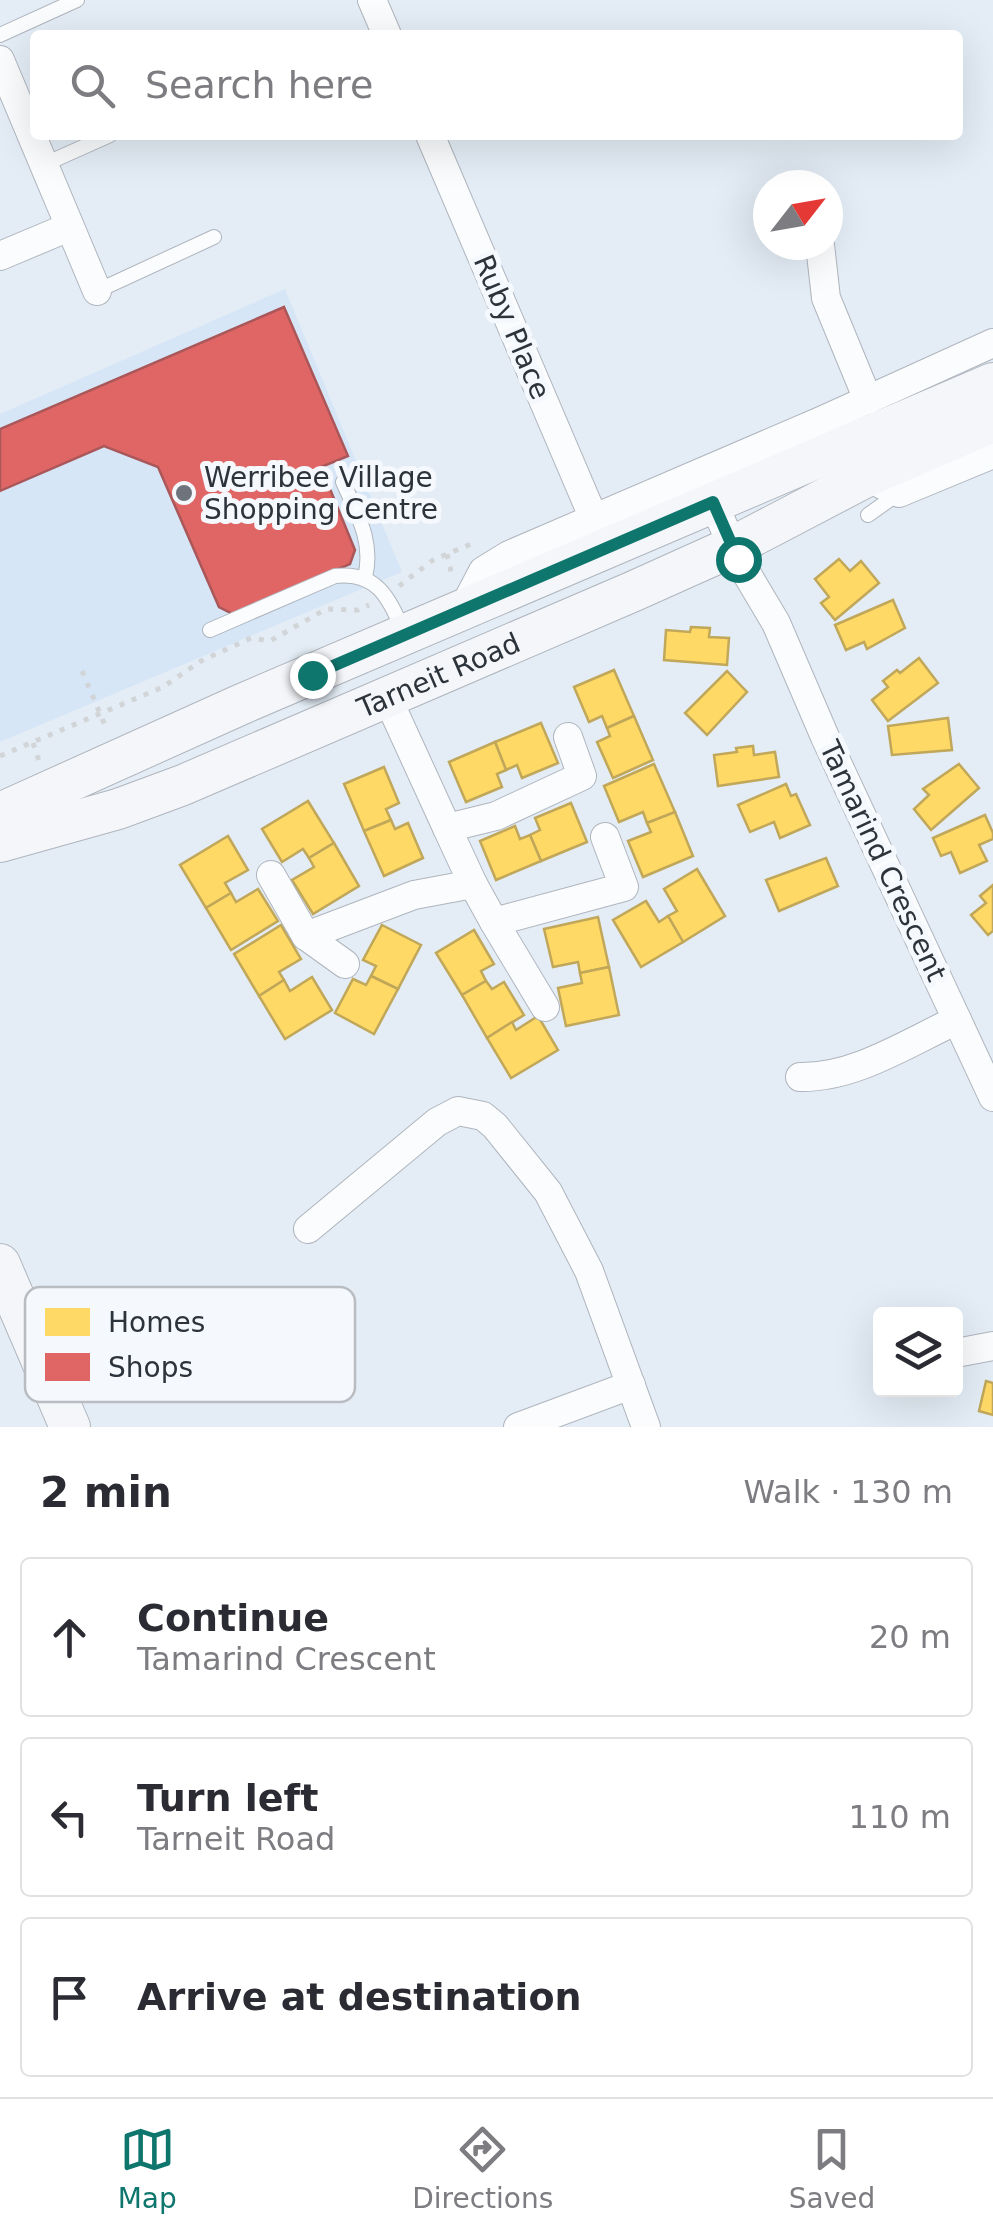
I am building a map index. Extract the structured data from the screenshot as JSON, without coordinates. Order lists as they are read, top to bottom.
{
  "streets": {
    "main road": ["Tarneit Road"],
    "street": ["Ruby Place", "Tamarind Crescent"]
  },
  "crossings": [
    ["Ruby Place", "Tarneit Road"],
    ["Tarneit Road", "Tamarind Crescent"]
  ],
  "places": ["Werribee Village Shopping Centre"],
  "legend": ["Homes", "Shops"],
  "north": "top right",
  "page": {
    "search": "Search here",
    "heading": ["2 min", "Walk · 130 m"],
    "list": [
      ["Continue", "Tamarind Crescent", "20 m"],
      ["Turn left", "Tarneit Road", "110 m"],
      "Arrive at destination"
    ],
    "nav": ["Map", "Directions", "Saved"]
  }
}
